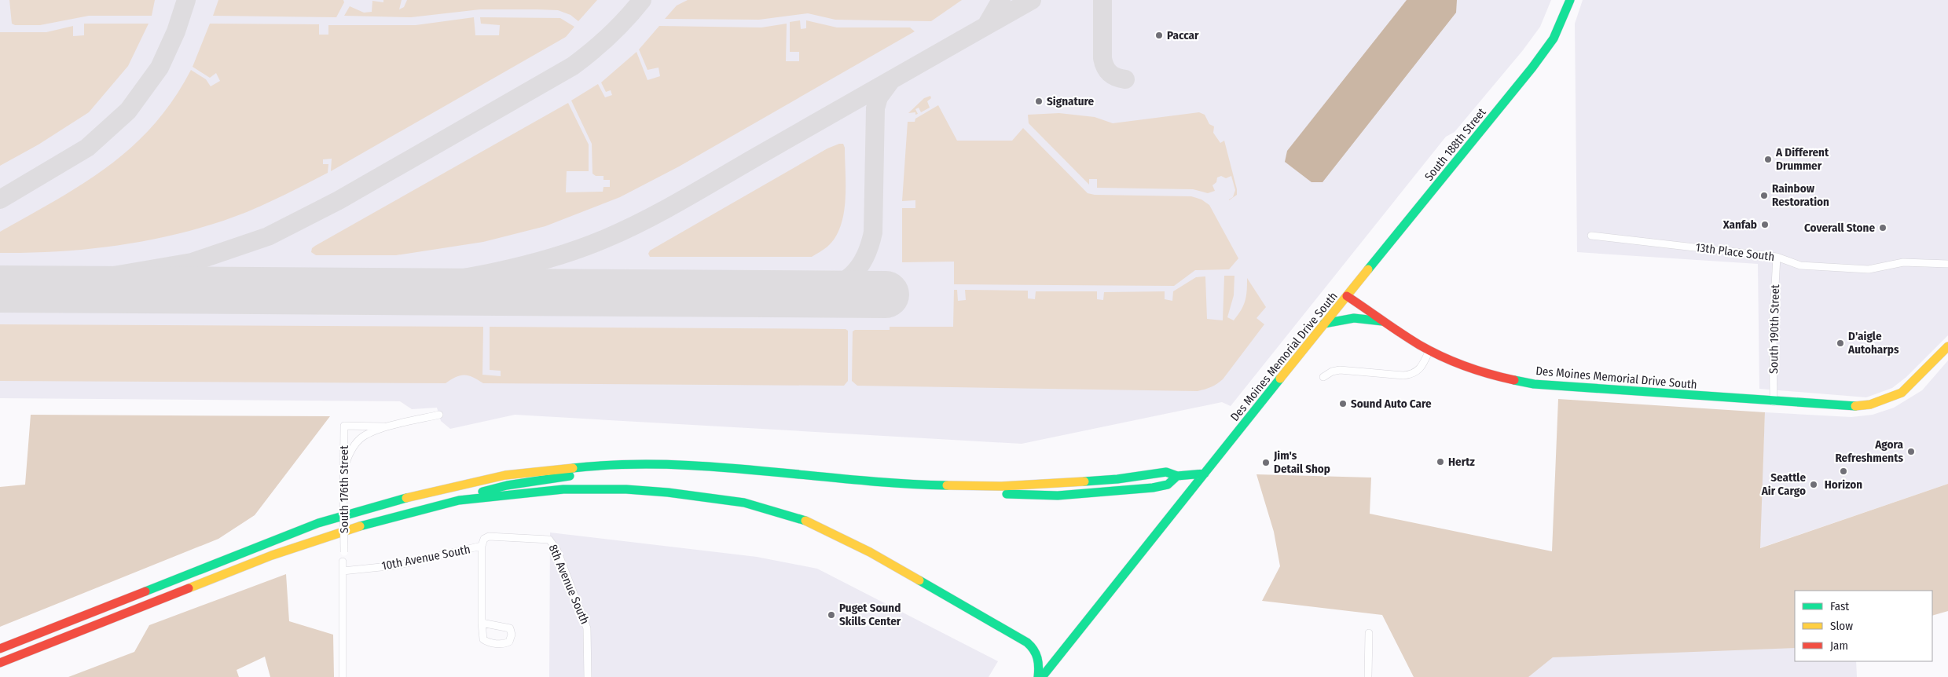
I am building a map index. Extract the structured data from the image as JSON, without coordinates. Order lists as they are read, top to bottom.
{
  "streets": {
    "main road": ["South 188th Street", "Des Moines Memorial Drive South"],
    "street": [
      "13th Place South",
      "South 190th Street",
      "South 176th Street",
      "10th Avenue South",
      "8th Avenue South"
    ]
  },
  "crossings": [
    ["South 188th Street", "Des Moines Memorial Drive South"],
    ["13th Place South", "South 190th Street"],
    ["South 190th Street", "Des Moines Memorial Drive South"],
    ["10th Avenue South", "8th Avenue South"]
  ],
  "places": [
    "Paccar",
    "Signature",
    "A Different Drummer",
    "Rainbow Restoration",
    "Xanfab",
    "Coverall Stone",
    "D'aigle Autoharps",
    "Sound Auto Care",
    "Agora Refreshments",
    "Hertz",
    "Jim's Detail Shop",
    "Horizon",
    "Seattle Air Cargo",
    "Puget Sound Skills Center"
  ],
  "legend": ["Fast", "Slow", "Jam"]
}
